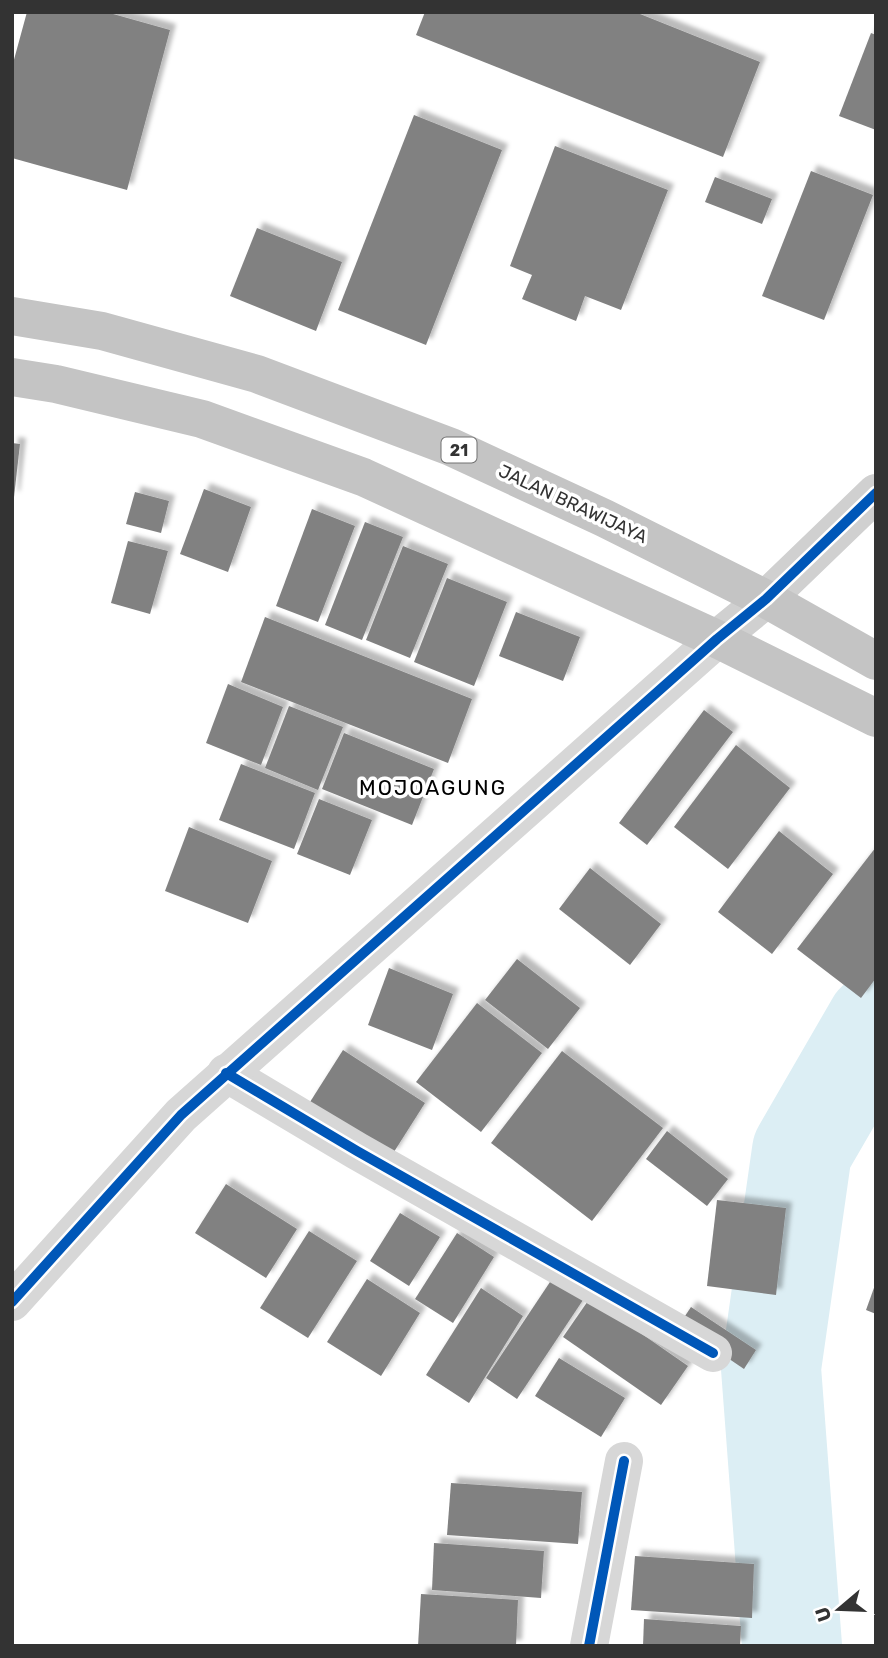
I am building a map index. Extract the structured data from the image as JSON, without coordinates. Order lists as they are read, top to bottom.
{
  "streets": {
    "highway": ["21", "JALAN BRAWIJAYA"]
  },
  "districts": ["MOJOAGUNG"],
  "north": "left"
}
